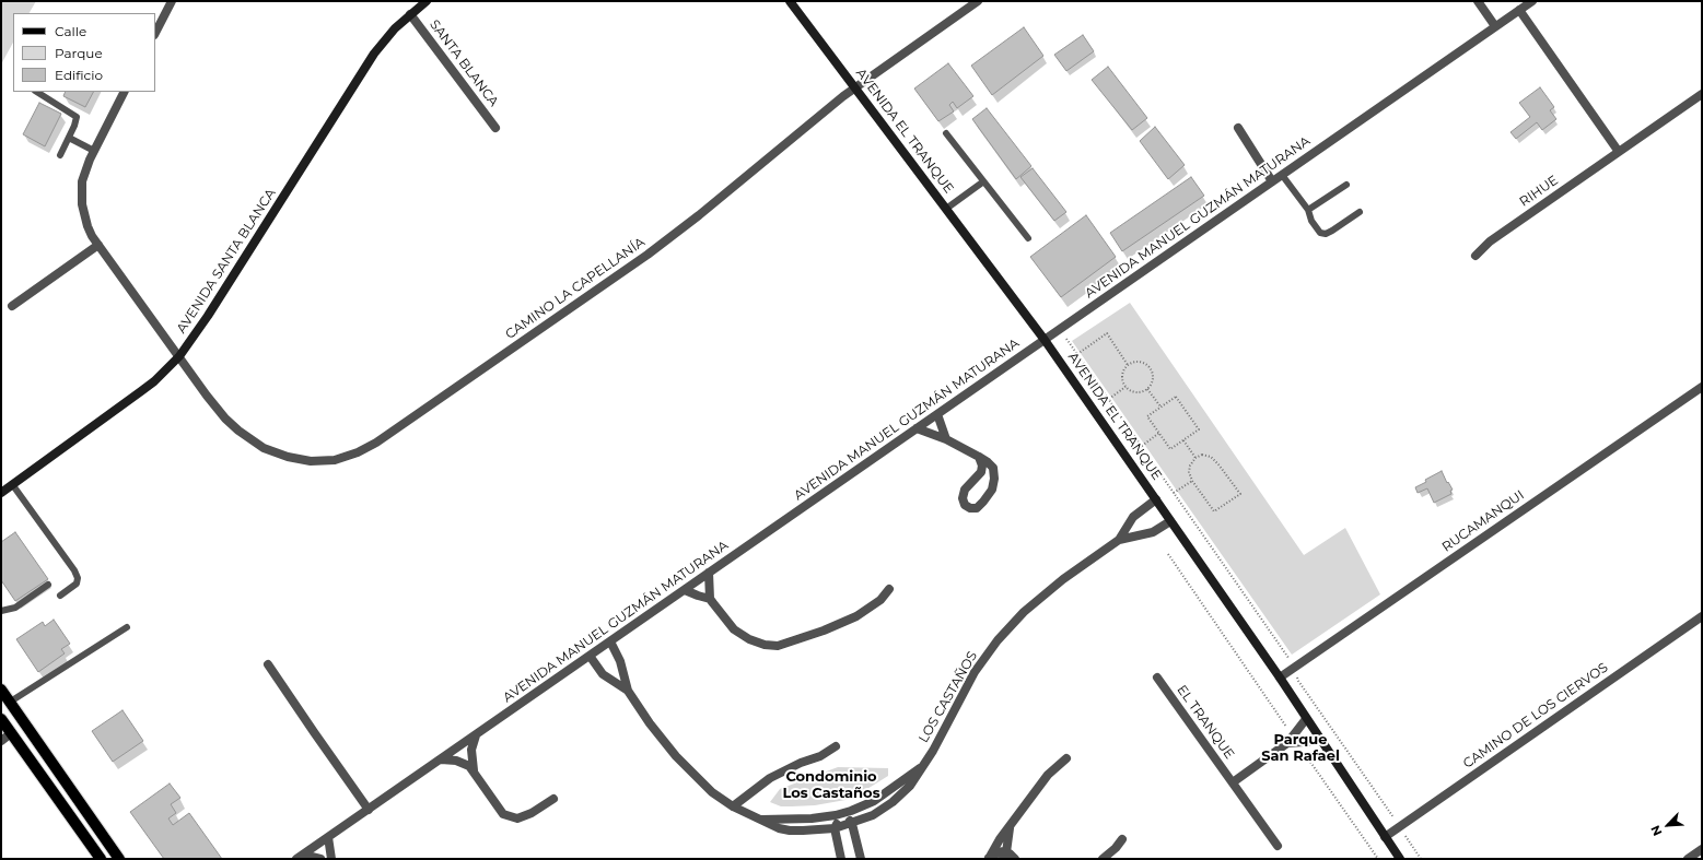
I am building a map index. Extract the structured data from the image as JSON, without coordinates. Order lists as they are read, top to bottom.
{
  "streets": {
    "main road": ["AVENIDA EL TRANQUE", "AVENIDA SANTA BLANCA"],
    "street": [
      "SANTA BLANCA",
      "RIHUE",
      "AVENIDA MANUEL GUZMÁN MATURANA",
      "CAMINO LA CAPELLANÍA",
      "RUCAMANQUI",
      "LOS CASTAÑOS",
      "CAMINO DE LOS CIERVOS",
      "EL TRANQUE"
    ]
  },
  "crossings": [
    ["SANTA BLANCA", "AVENIDA SANTA BLANCA"],
    ["AVENIDA EL TRANQUE", "AVENIDA MANUEL GUZMÁN MATURANA"],
    ["AVENIDA EL TRANQUE", "CAMINO LA CAPELLANÍA"],
    ["AVENIDA EL TRANQUE", "RUCAMANQUI"],
    ["AVENIDA EL TRANQUE", "LOS CASTAÑOS"],
    ["AVENIDA EL TRANQUE", "CAMINO DE LOS CIERVOS"],
    ["AVENIDA MANUEL GUZMÁN MATURANA", "LOS CASTAÑOS"],
    ["AVENIDA SANTA BLANCA", "CAMINO LA CAPELLANÍA"]
  ],
  "districts": ["Parque San Rafael", "Condominio Los Castaños"],
  "legend": ["Calle", "Parque", "Edificio"],
  "north": "bottom left"
}
